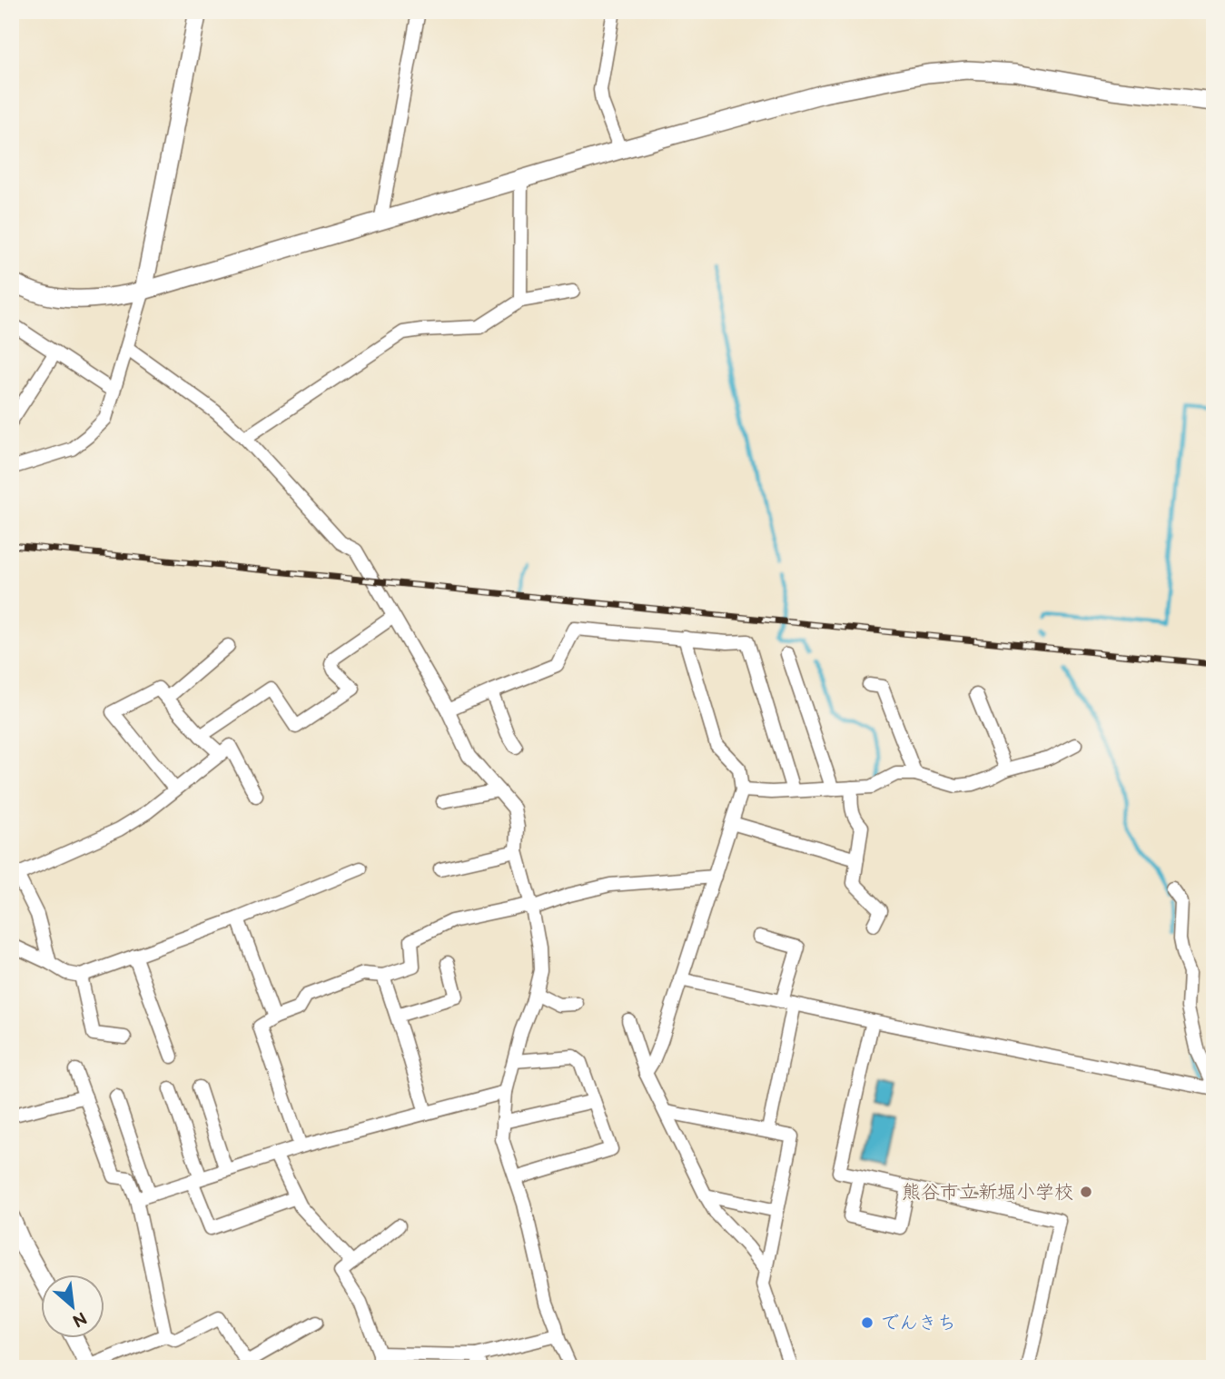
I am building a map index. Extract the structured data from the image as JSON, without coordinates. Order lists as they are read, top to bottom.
{
  "places": ["熊谷市立新堀小学校", "でんきち"],
  "north": "bottom right"
}
